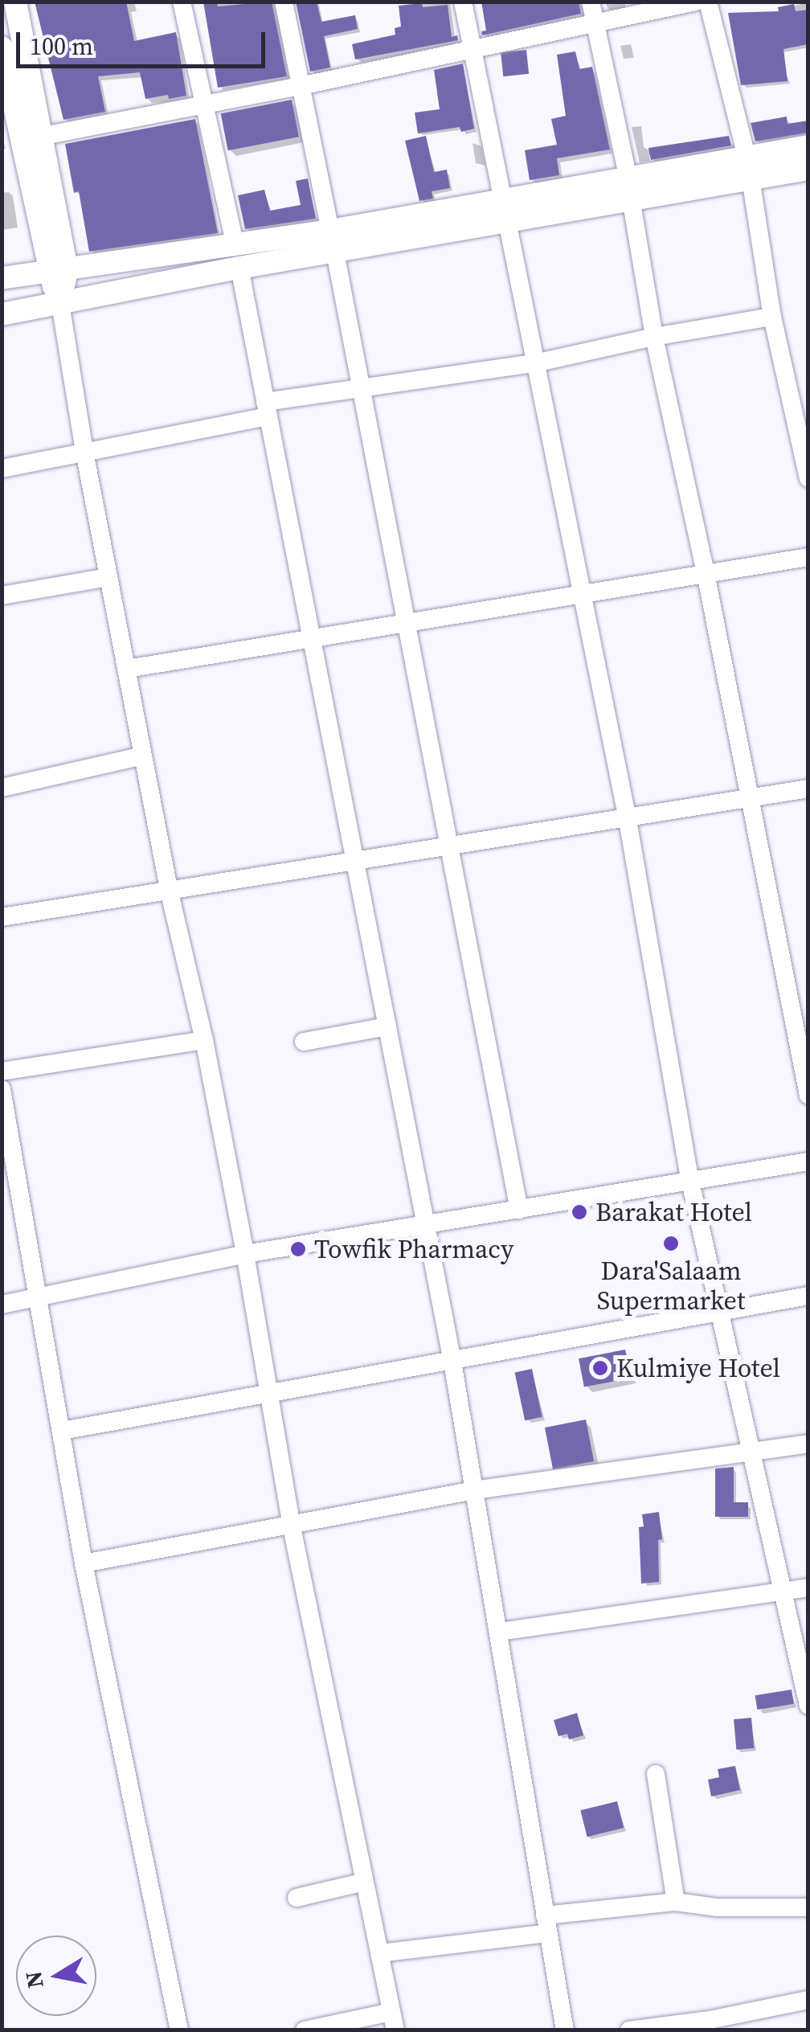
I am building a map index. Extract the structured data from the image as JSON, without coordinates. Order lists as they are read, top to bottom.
{
  "places": [
    "Barakat Hotel",
    "Dara'Salaam Supermarket",
    "Towfik Pharmacy",
    "Kulmiye Hotel"
  ],
  "scale_bar": "100 m",
  "north": "left"
}
